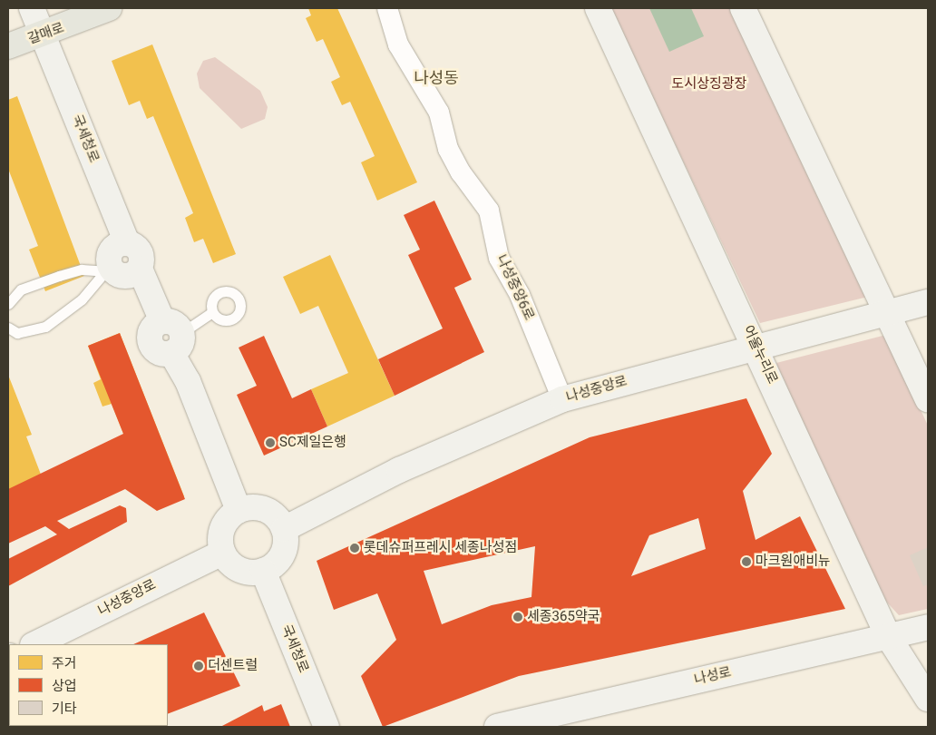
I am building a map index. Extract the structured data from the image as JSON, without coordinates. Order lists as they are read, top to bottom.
{
  "streets": {
    "main road": ["갈매로"],
    "street": [
      "국세청로",
      "나성중앙6로",
      "어울누리로",
      "나성중앙로",
      "나성로"
    ]
  },
  "crossings": [
    ["갈매로", "국세청로"],
    ["국세청로", "나성중앙로"],
    ["나성중앙6로", "나성중앙로"],
    ["어울누리로", "나성중앙로"],
    ["어울누리로", "나성로"]
  ],
  "districts": ["나성동"],
  "parks": ["도시상징광장"],
  "places": [
    "SC제일은행",
    "롯데슈퍼프레시 세종나성점",
    "마크원애비뉴",
    "세종365약국",
    "더센트럴"
  ],
  "legend": ["주거", "상업", "기타"]
}
